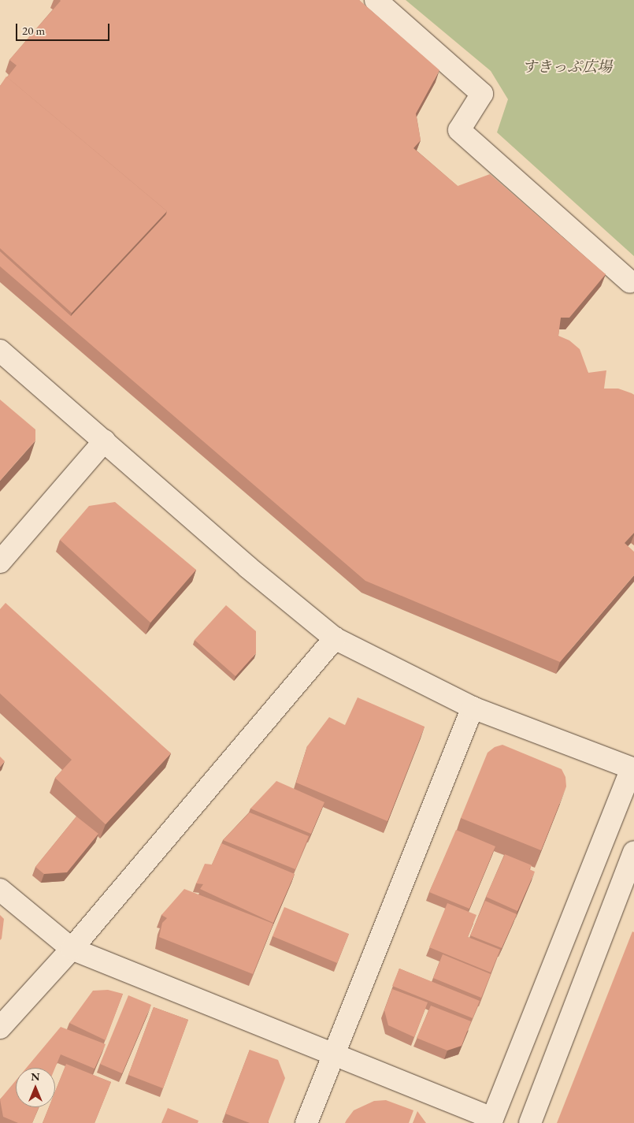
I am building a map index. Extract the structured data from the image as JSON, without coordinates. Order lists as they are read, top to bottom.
{
  "parks": ["すきっぷ広場"],
  "scale_bar": "20 m",
  "north": "top"
}
